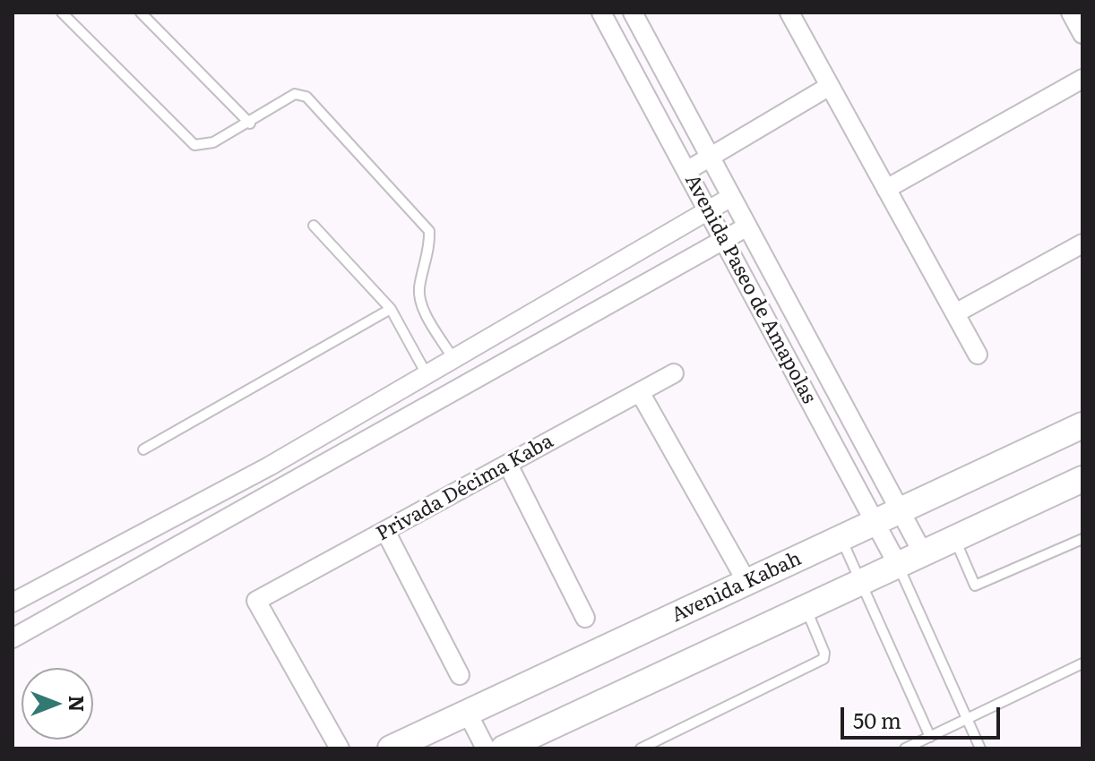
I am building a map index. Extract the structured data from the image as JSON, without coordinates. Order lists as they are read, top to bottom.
{
  "streets": {
    "main road": ["Avenida Kabah"],
    "street": ["Avenida Paseo de Amapolas", "Privada Décima Kaba"]
  },
  "crossings": [
    ["Avenida Paseo de Amapolas", "Avenida Kabah"]
  ],
  "scale_bar": "50 m",
  "north": "right"
}
